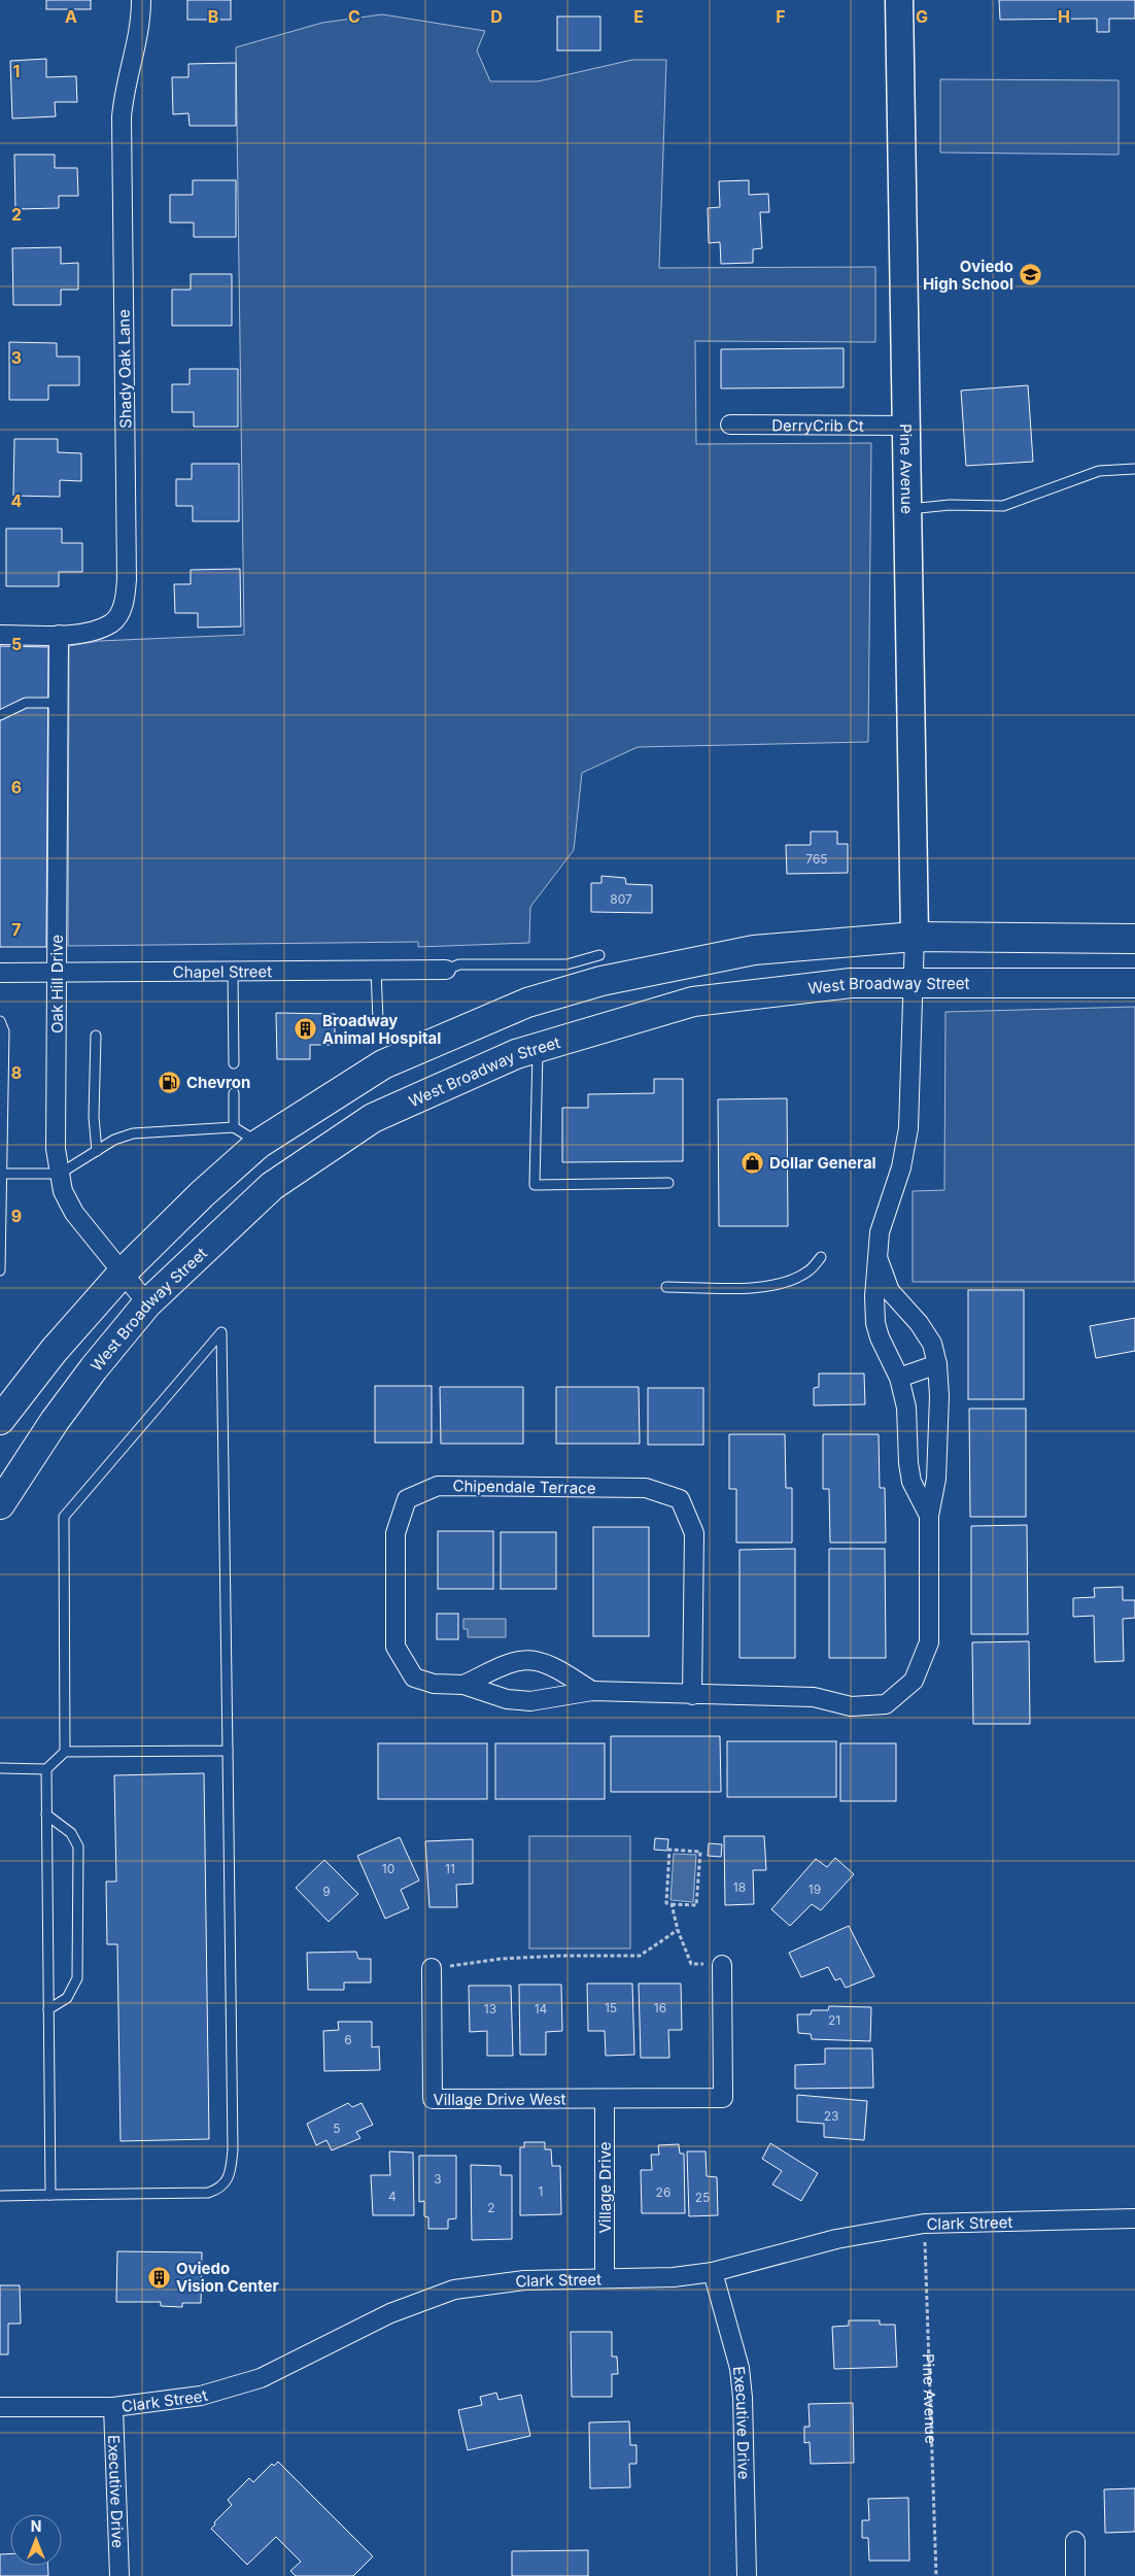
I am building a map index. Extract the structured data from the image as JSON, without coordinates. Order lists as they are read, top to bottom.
{
  "streets": {
    "main road": ["West Broadway Street"],
    "street": [
      "Shady Oak Lane",
      "DerryCrib Ct",
      "Pine Avenue",
      "Chapel Street",
      "Oak Hill Drive",
      "Chipendale Terrace",
      "Village Drive West",
      "Village Drive",
      "Clark Street",
      "Executive Drive"
    ]
  },
  "crossings": [
    ["Shady Oak Lane", "Oak Hill Drive"],
    ["DerryCrib Ct", "Pine Avenue"],
    ["Pine Avenue", "Chipendale Terrace"],
    ["Pine Avenue", "Clark Street"],
    ["Chapel Street", "Oak Hill Drive"],
    ["Oak Hill Drive", "West Broadway Street"],
    ["West Broadway Street", "Chipendale Terrace"],
    ["Village Drive West", "Village Drive"],
    ["Village Drive", "Clark Street"],
    ["Clark Street", "Executive Drive"]
  ],
  "places": {
    "school or university": ["Oviedo High School"],
    "building": ["Broadway Animal Hospital", "Oviedo Vision Center"],
    "fuel station": ["Chevron"],
    "shop": ["Dollar General"]
  },
  "house_numbers": [
    "765",
    "807",
    "10",
    "11",
    "18",
    "19",
    "9",
    "15",
    "16",
    "13",
    "14",
    "21",
    "6",
    "23",
    "5",
    "3",
    "1",
    "26",
    "4",
    "25",
    "2"
  ],
  "north": "top",
  "grid": {
    "columns": [
      "A",
      "B",
      "C",
      "D",
      "E",
      "F",
      "G",
      "H"
    ],
    "rows": [
      "1",
      "2",
      "3",
      "4",
      "5",
      "6",
      "7",
      "8",
      "9"
    ]
  }
}
